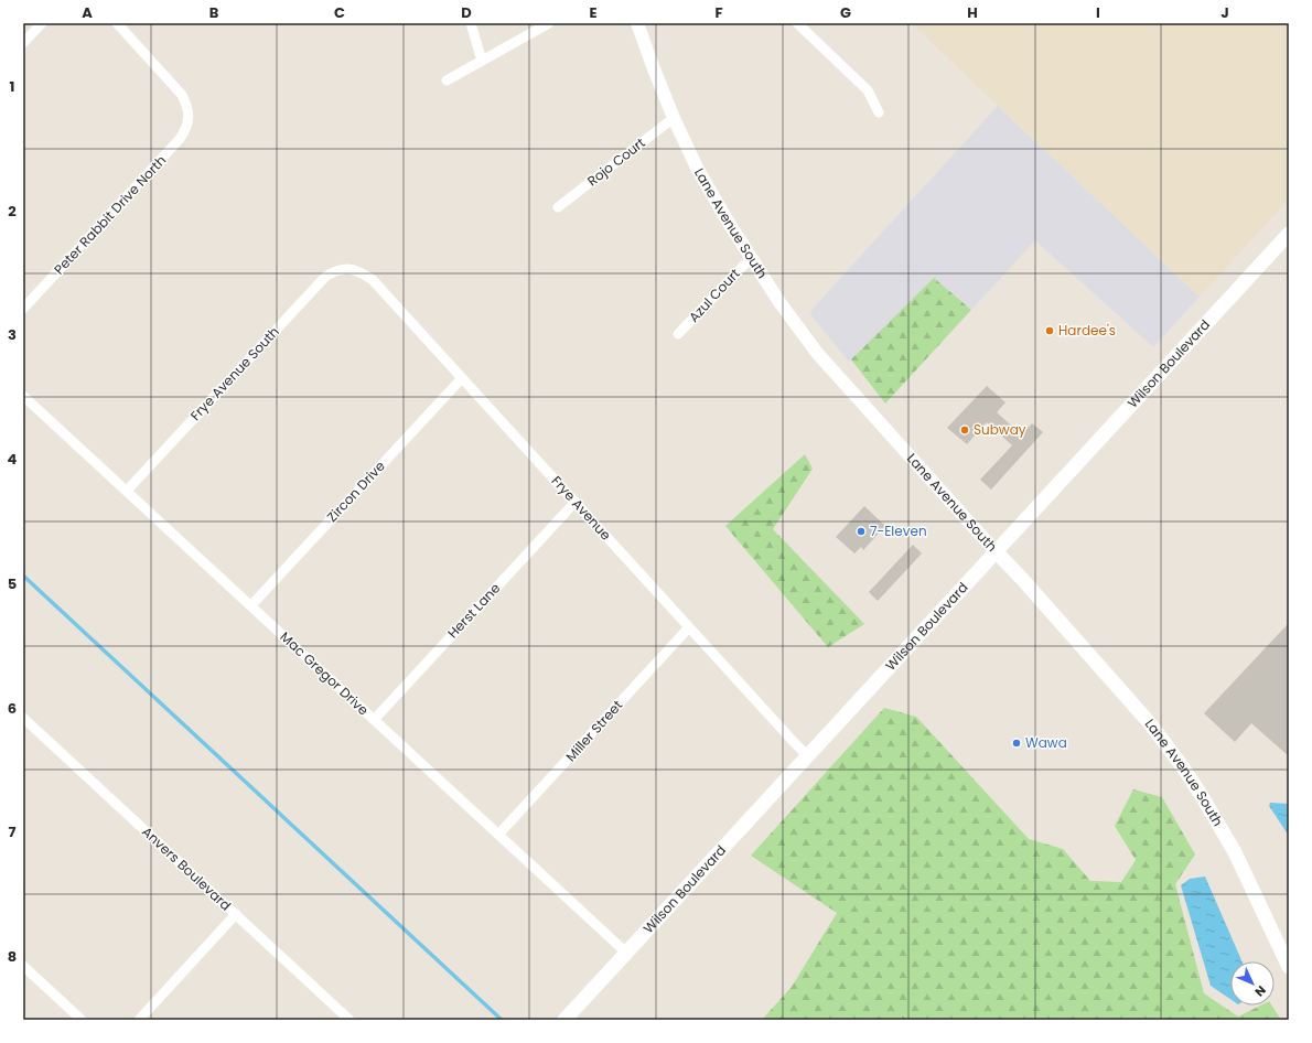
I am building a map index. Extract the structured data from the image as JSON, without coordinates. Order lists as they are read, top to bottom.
{
  "streets": {
    "main road": ["Lane Avenue South", "Wilson Boulevard"],
    "street": [
      "Rojo Court",
      "Peter Rabbit Drive North",
      "Azul Court",
      "Frye Avenue South",
      "Zircon Drive",
      "Frye Avenue",
      "Herst Lane",
      "Mac Gregor Drive",
      "Miller Street",
      "Anvers Boulevard"
    ]
  },
  "crossings": [
    ["Rojo Court", "Lane Avenue South"],
    ["Lane Avenue South", "Azul Court"],
    ["Lane Avenue South", "Wilson Boulevard"],
    ["Wilson Boulevard", "Frye Avenue"],
    ["Wilson Boulevard", "Mac Gregor Drive"],
    ["Frye Avenue South", "Frye Avenue"],
    ["Frye Avenue South", "Mac Gregor Drive"],
    ["Zircon Drive", "Frye Avenue"],
    ["Zircon Drive", "Mac Gregor Drive"],
    ["Frye Avenue", "Herst Lane"],
    ["Frye Avenue", "Miller Street"],
    ["Herst Lane", "Mac Gregor Drive"],
    ["Mac Gregor Drive", "Miller Street"]
  ],
  "places": [
    "Hardee's",
    "Subway",
    "7-Eleven",
    "Wawa"
  ],
  "north": "bottom right",
  "grid": {
    "columns": [
      "A",
      "B",
      "C",
      "D",
      "E",
      "F",
      "G",
      "H",
      "I",
      "J"
    ],
    "rows": [
      "1",
      "2",
      "3",
      "4",
      "5",
      "6",
      "7",
      "8"
    ]
  }
}
